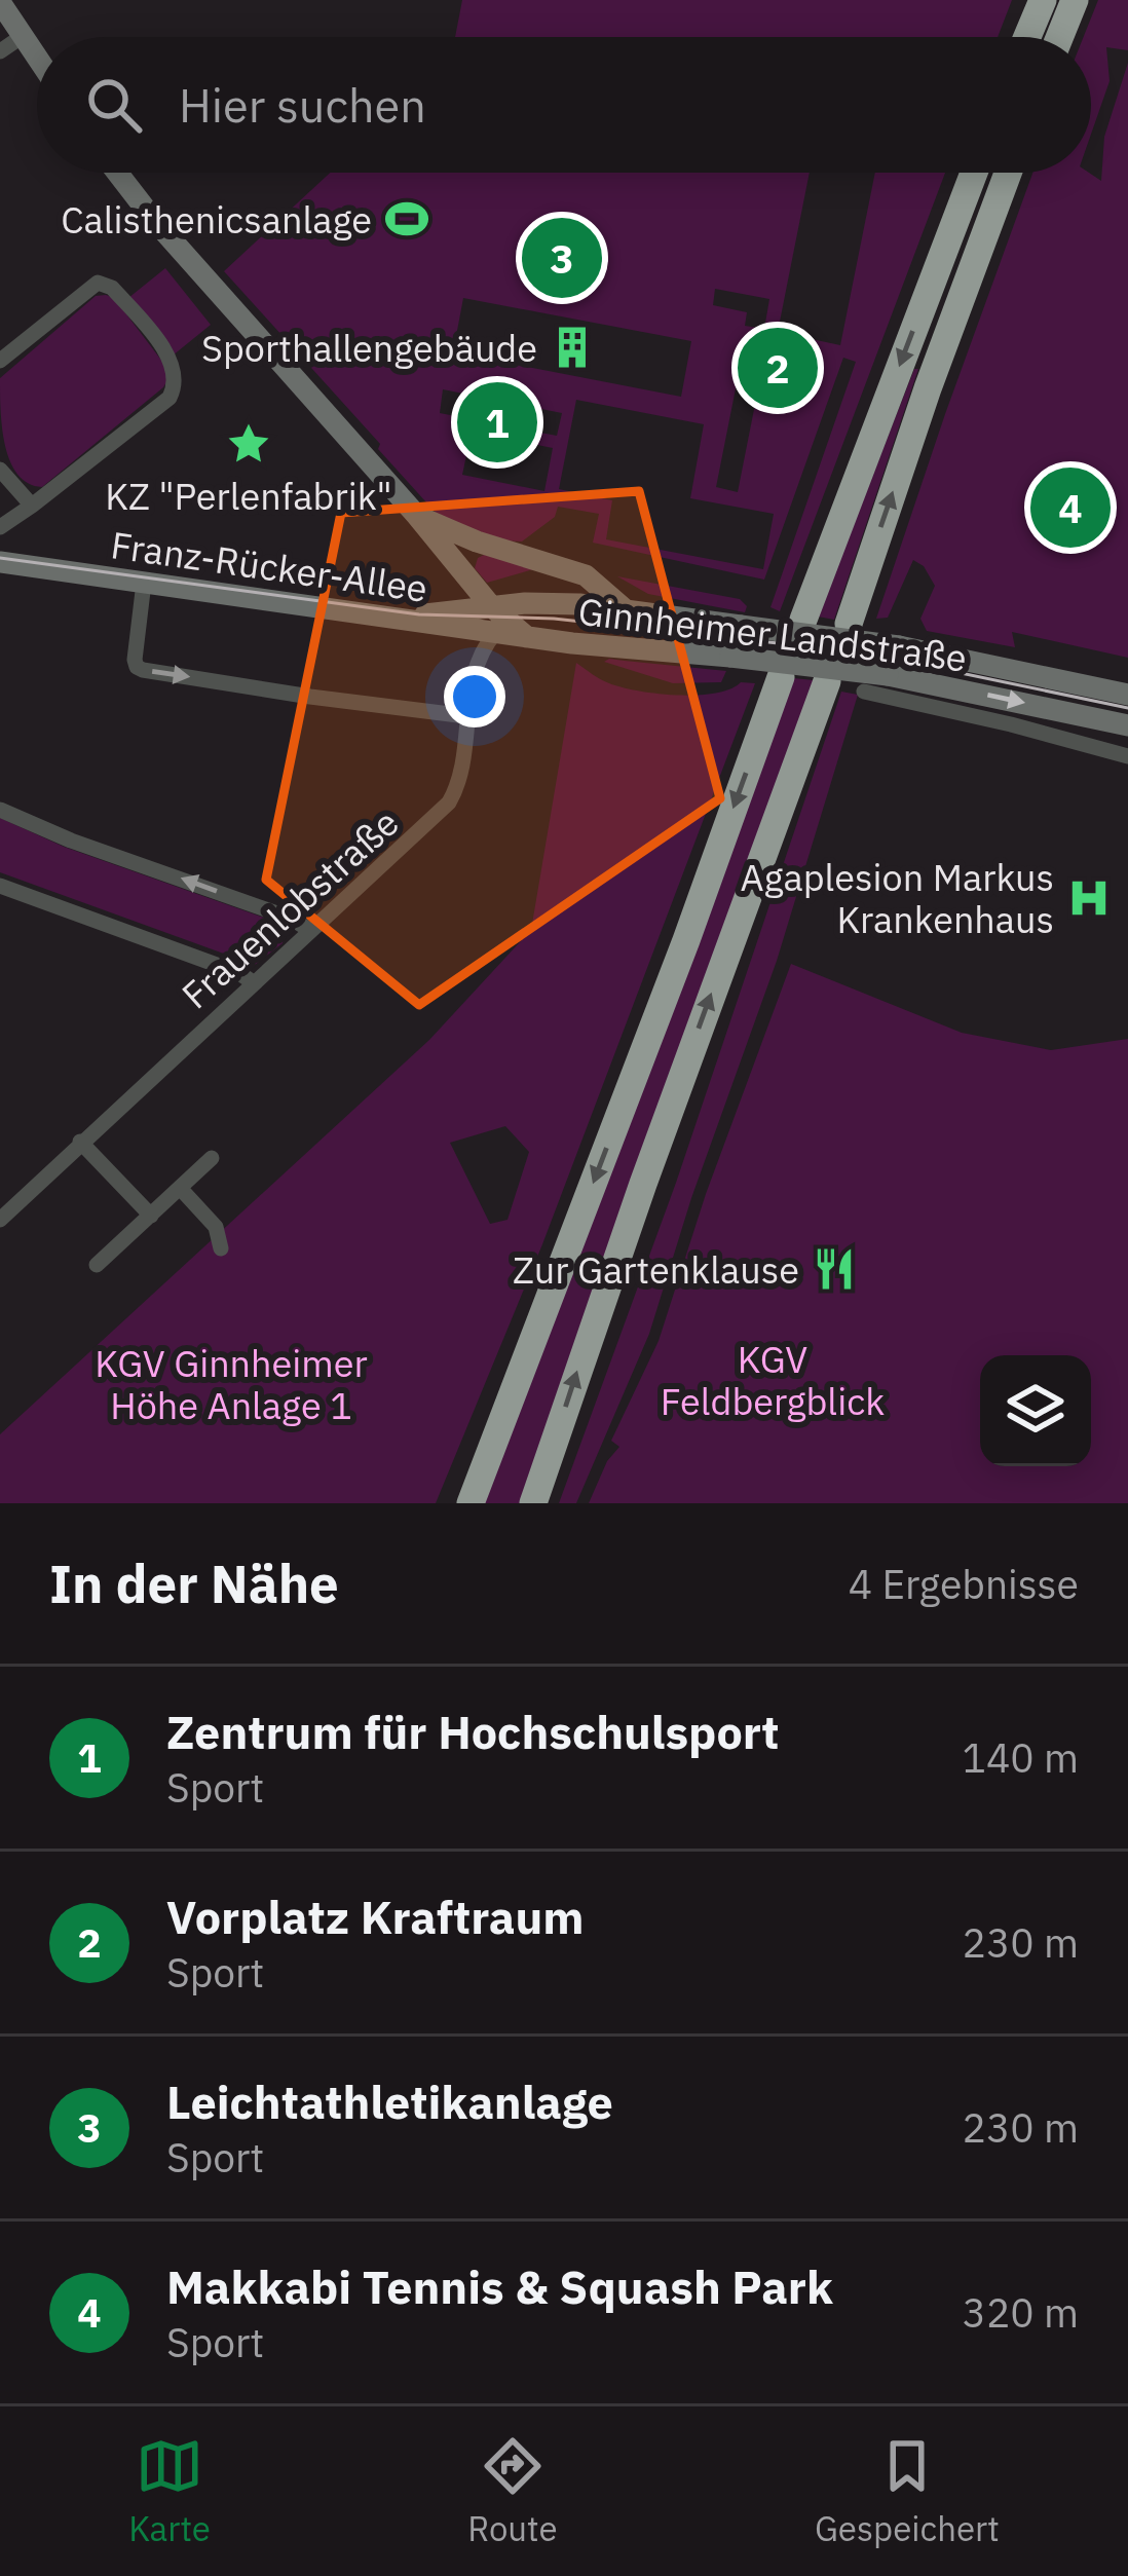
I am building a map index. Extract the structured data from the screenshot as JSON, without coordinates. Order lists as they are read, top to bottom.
{
  "streets": {
    "main road": ["Franz-Rücker-Allee", "Ginnheimer Landstraße"],
    "street": ["Frauenlobstraße"]
  },
  "crossings": [
    ["Franz-Rücker-Allee", "Ginnheimer Landstraße"],
    ["Franz-Rücker-Allee", "Frauenlobstraße"],
    ["Ginnheimer Landstraße", "Frauenlobstraße"]
  ],
  "parks": ["KGV Feldbergblick", "KGV Ginnheimer Höhe Anlage 1"],
  "places": {
    "sports": ["Calisthenicsanlage"],
    "building": ["Sporthallengebäude"],
    "place": ["KZ \"Perlenfabrik\""],
    "hospital": ["Agaplesion Markus Krankenhaus"],
    "restaurant": ["Zur Gartenklause"]
  },
  "page": {
    "search": "Hier suchen",
    "pins": [
      "3",
      "2",
      "1",
      "4"
    ],
    "heading": ["In der Nähe", "4 Ergebnisse"],
    "list": [
      {
        "mark": "1",
        "name": "Zentrum für Hochschulsport",
        "note": "Sport",
        "value": "140 m"
      },
      {
        "mark": "2",
        "name": "Vorplatz Kraftraum",
        "note": "Sport",
        "value": "230 m"
      },
      {
        "mark": "3",
        "name": "Leichtathletikanlage",
        "note": "Sport",
        "value": "230 m"
      },
      {
        "mark": "4",
        "name": "Makkabi Tennis & Squash Park",
        "note": "Sport",
        "value": "320 m"
      }
    ],
    "nav": ["Karte", "Route", "Gespeichert"]
  }
}
